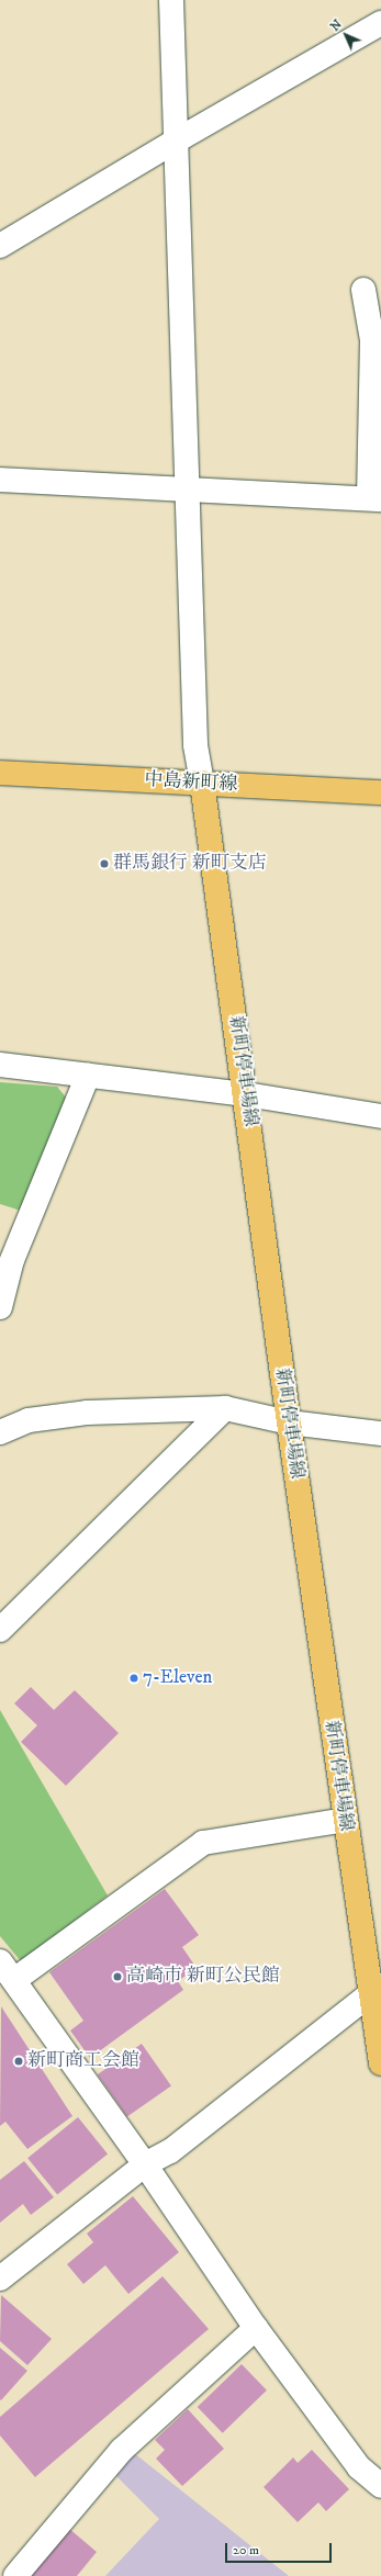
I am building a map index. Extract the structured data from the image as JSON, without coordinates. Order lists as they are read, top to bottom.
{
  "streets": {
    "main road": ["中島新町線", "新町停車場線"]
  },
  "crossings": [
    ["中島新町線", "新町停車場線"]
  ],
  "places": [
    "群馬銀行 新町支店",
    "7-Eleven",
    "高崎市 新町公民館",
    "新町商工会館"
  ],
  "scale_bar": "20 m",
  "north": "top left"
}
